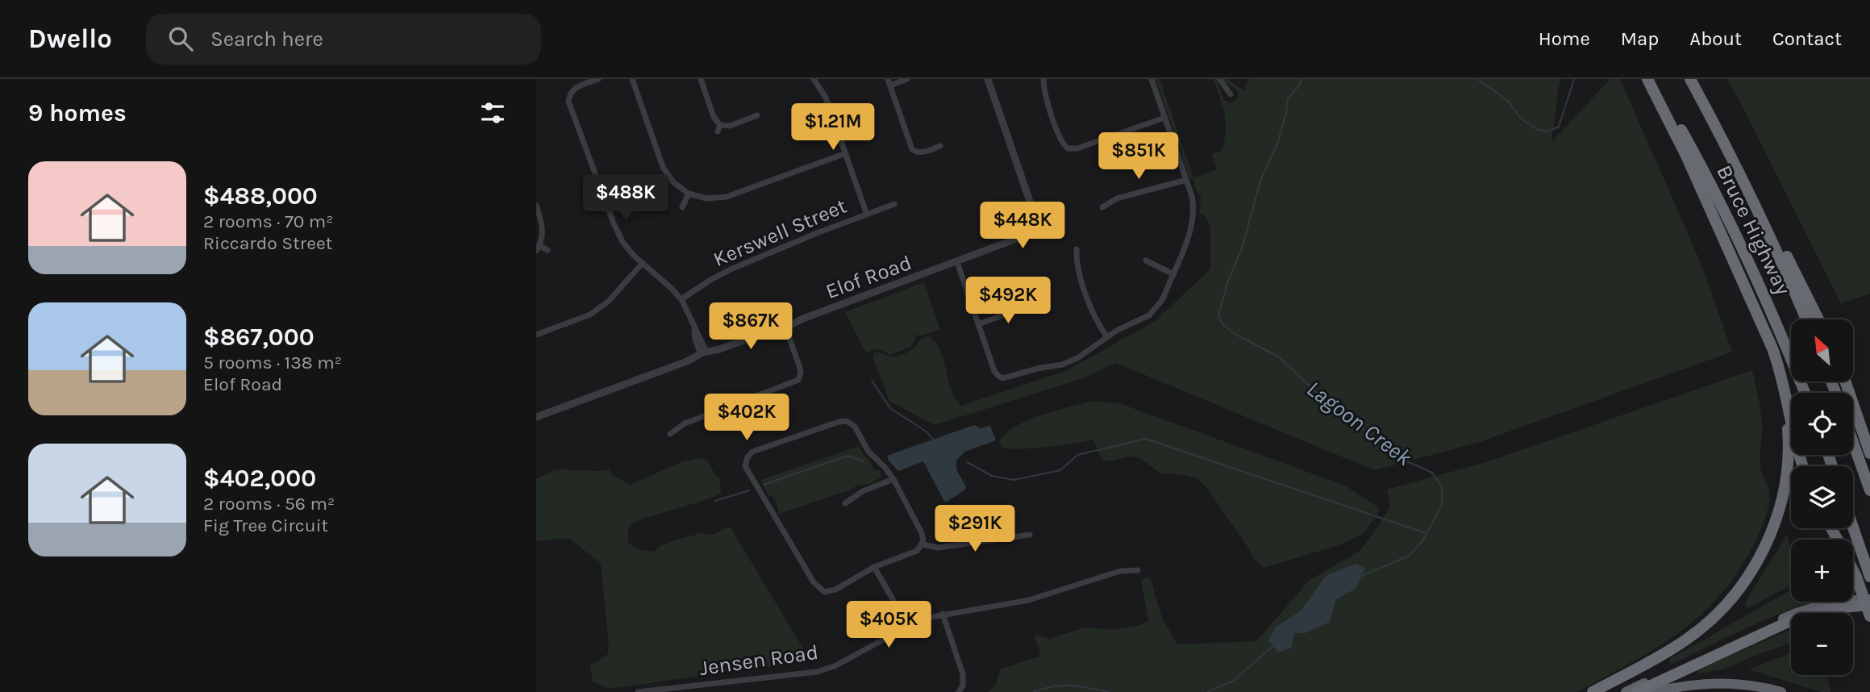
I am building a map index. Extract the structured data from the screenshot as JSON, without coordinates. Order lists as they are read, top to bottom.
{
  "streets": {
    "highway": ["Bruce Highway"],
    "street": ["Kerswell Street", "Elof Road", "Jensen Road"]
  },
  "water": ["Lagoon Creek"],
  "north": "top left",
  "page": {
    "header": "Dwello",
    "search": "Search here",
    "nav": [
      "Home",
      "Map",
      "About",
      "Contact"
    ],
    "heading": "9 homes",
    "price": [
      "$1.21M",
      "$851K",
      "$488K",
      "$448K",
      "$492K",
      "$867K",
      "$402K",
      "$291K",
      "$405K"
    ],
    "list": [
      {
        "name": "$488,000",
        "note": "2 rooms · 70 m² · Riccardo Street"
      },
      {
        "name": "$867,000",
        "note": "5 rooms · 138 m² · Elof Road"
      },
      {
        "name": "$402,000",
        "note": "2 rooms · 56 m² · Fig Tree Circuit"
      }
    ],
    "map_buttons": ["+", "−"]
  }
}
